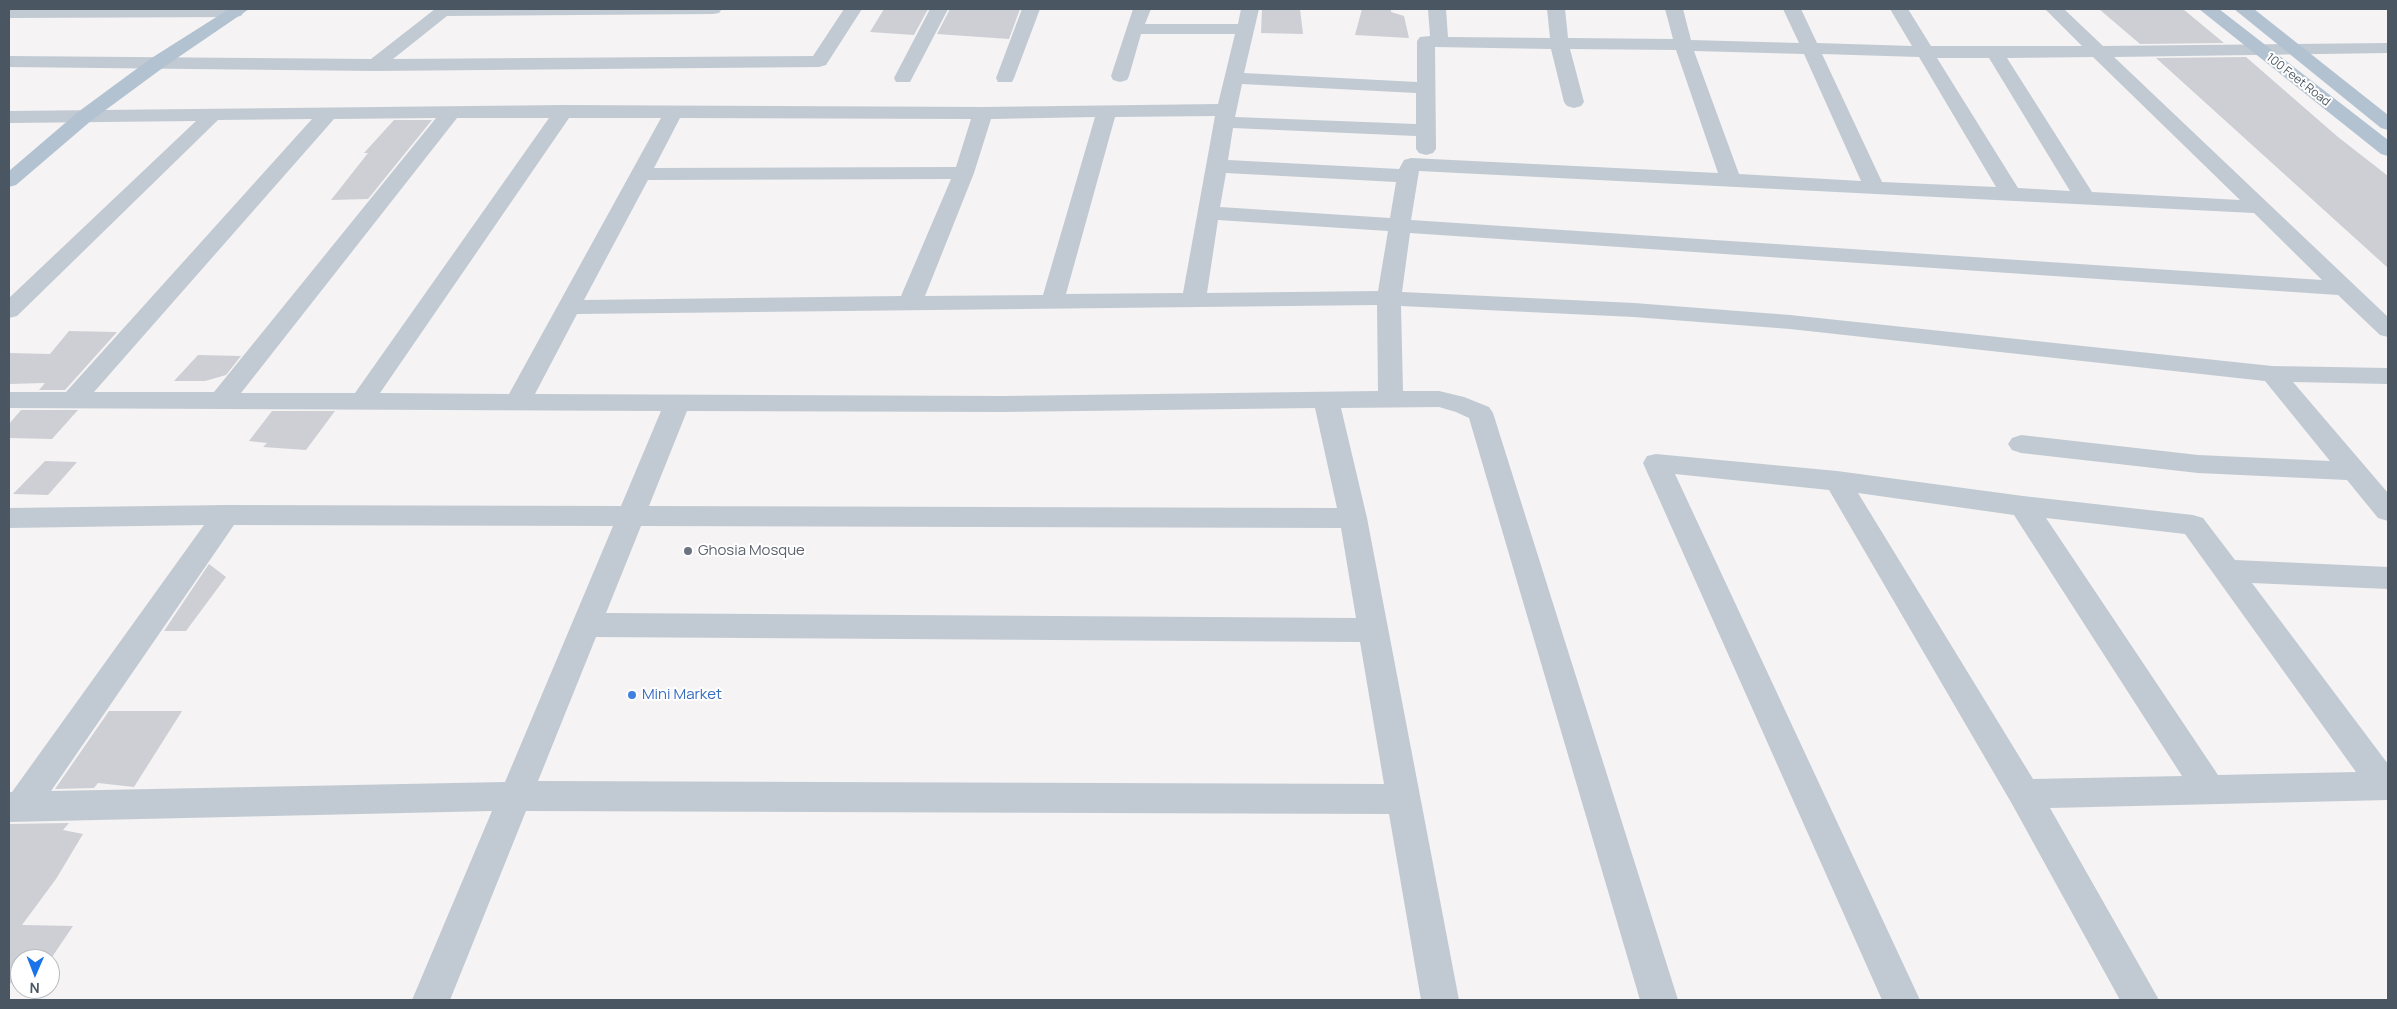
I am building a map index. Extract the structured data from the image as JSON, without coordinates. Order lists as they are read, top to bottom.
{
  "streets": {
    "main road": ["100 Feet Road"]
  },
  "places": ["Ghosia Mosque", "Mini Market"],
  "north": "bottom"
}
